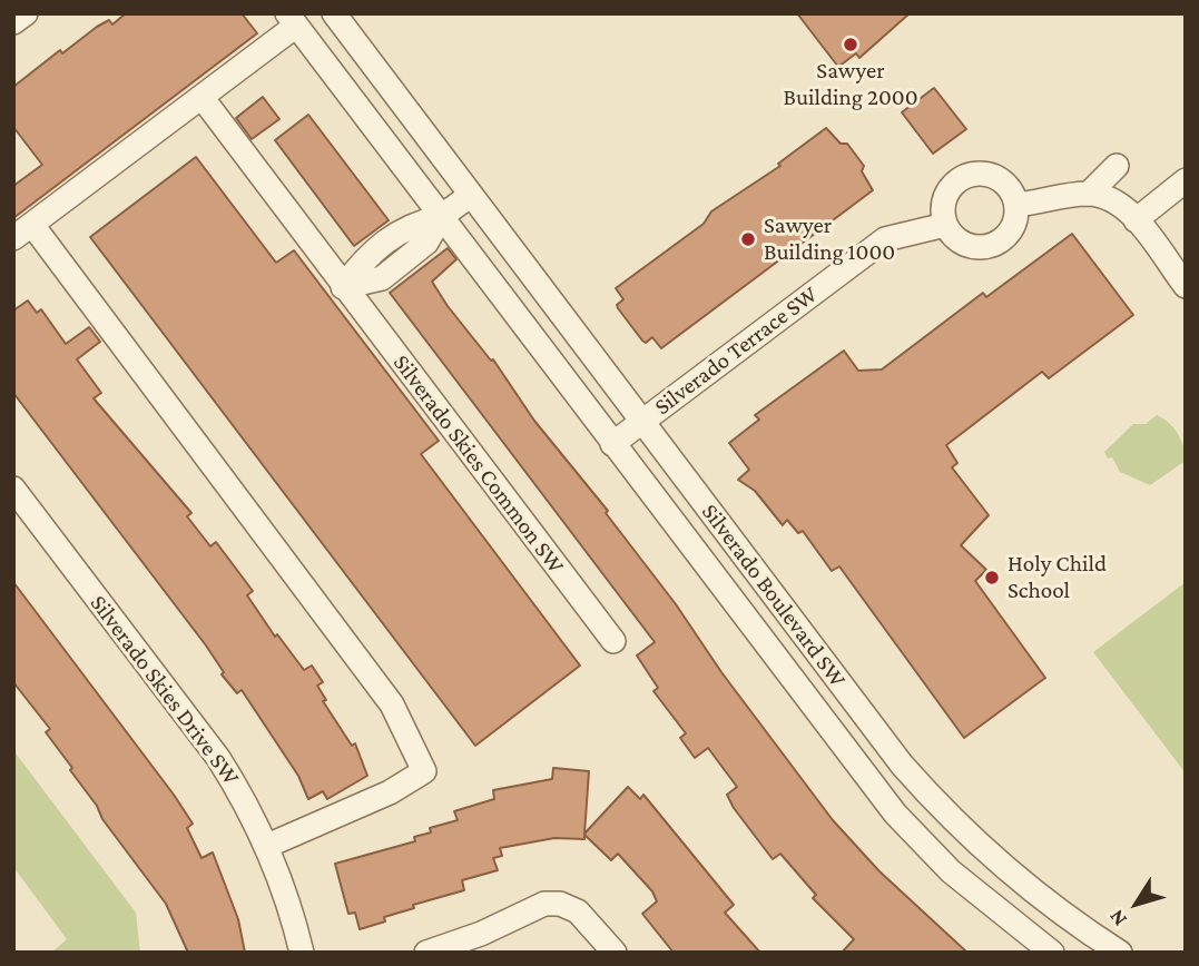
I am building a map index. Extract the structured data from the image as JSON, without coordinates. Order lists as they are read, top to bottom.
{
  "streets": {
    "street": [
      "Silverado Terrace SW",
      "Silverado Skies Common SW",
      "Silverado Boulevard SW",
      "Silverado Skies Drive SW"
    ]
  },
  "crossings": [
    ["Silverado Terrace SW", "Silverado Boulevard SW"]
  ],
  "places": ["Sawyer Building 2000", "Sawyer Building 1000", "Holy Child School"],
  "north": "bottom left"
}
